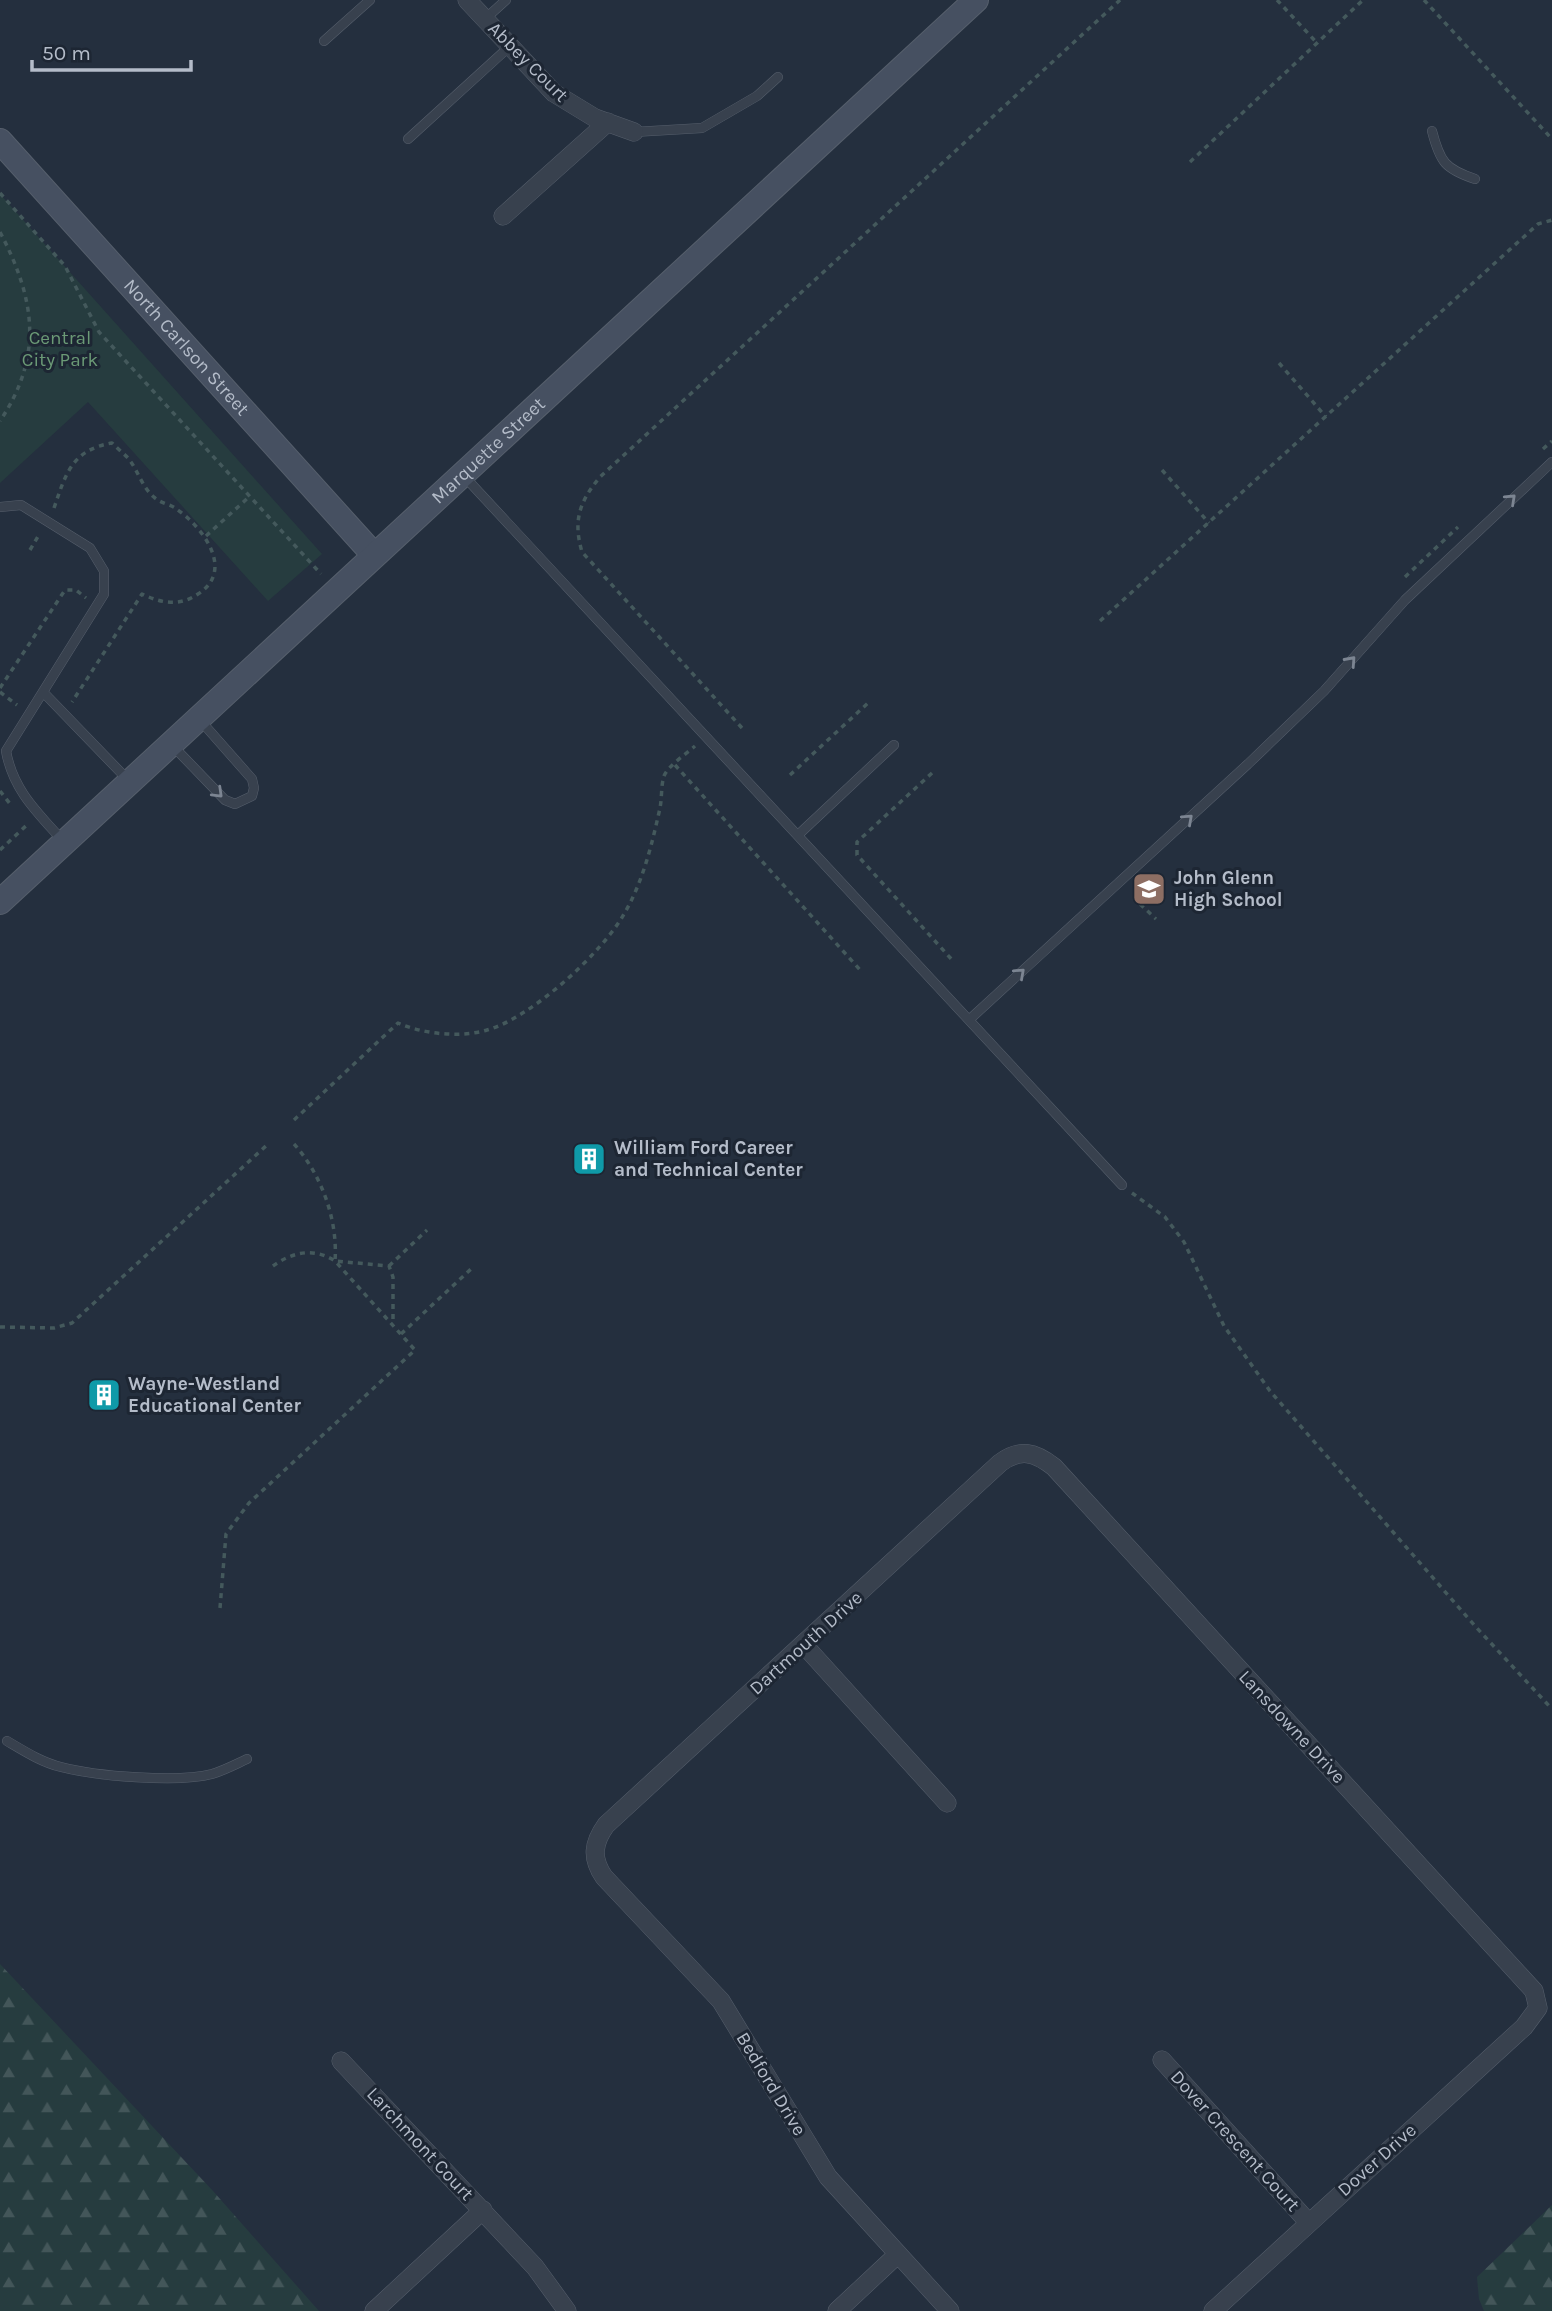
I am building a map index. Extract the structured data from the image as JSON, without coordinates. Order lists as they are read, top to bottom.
{
  "streets": {
    "street": [
      "Abbey Court",
      "North Carlson Street",
      "Marquette Street",
      "Dartmouth Drive",
      "Lansdowne Drive",
      "Bedford Drive",
      "Dover Crescent Court",
      "Larchmont Court",
      "Dover Drive"
    ]
  },
  "crossings": [
    ["North Carlson Street", "Marquette Street"],
    ["Dartmouth Drive", "Lansdowne Drive"],
    ["Dartmouth Drive", "Bedford Drive"],
    ["Lansdowne Drive", "Dover Drive"],
    ["Dover Crescent Court", "Dover Drive"]
  ],
  "parks": ["Central City Park"],
  "places": {
    "school or university": ["John Glenn High School"],
    "building": ["William Ford Career and Technical Center", "Wayne-Westland Educational Center"]
  },
  "scale_bar": "50 m"
}
